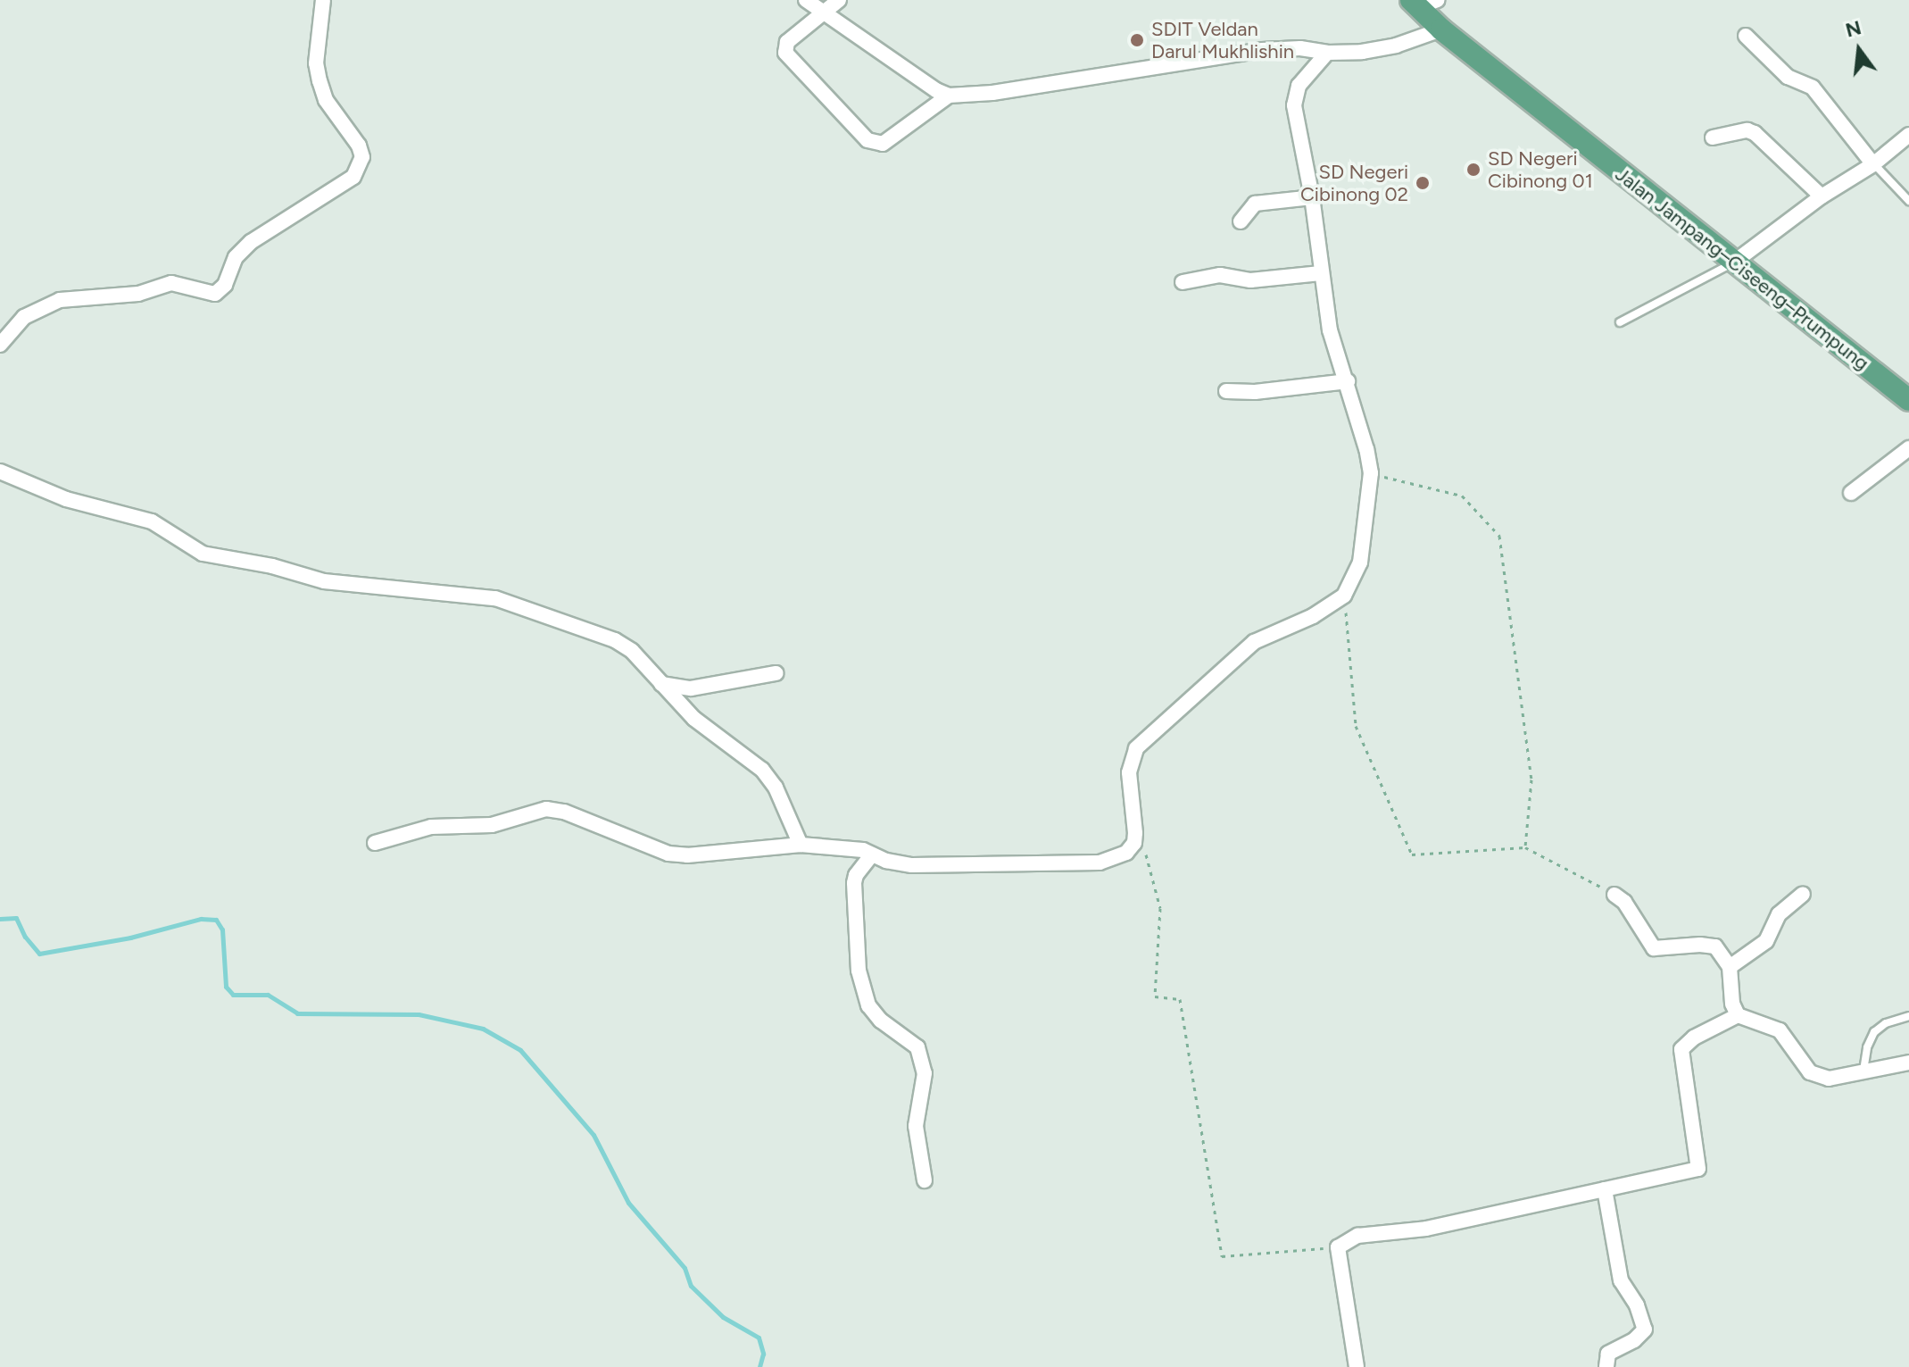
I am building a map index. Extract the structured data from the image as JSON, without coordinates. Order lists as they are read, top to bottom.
{
  "streets": {
    "main road": ["Jalan Jampang–Ciseeng–Prumpung"]
  },
  "places": ["SDIT Veldan Darul Mukhlishin", "SD Negeri Cibinong 01", "SD Negeri Cibinong 02"],
  "north": "top"
}
